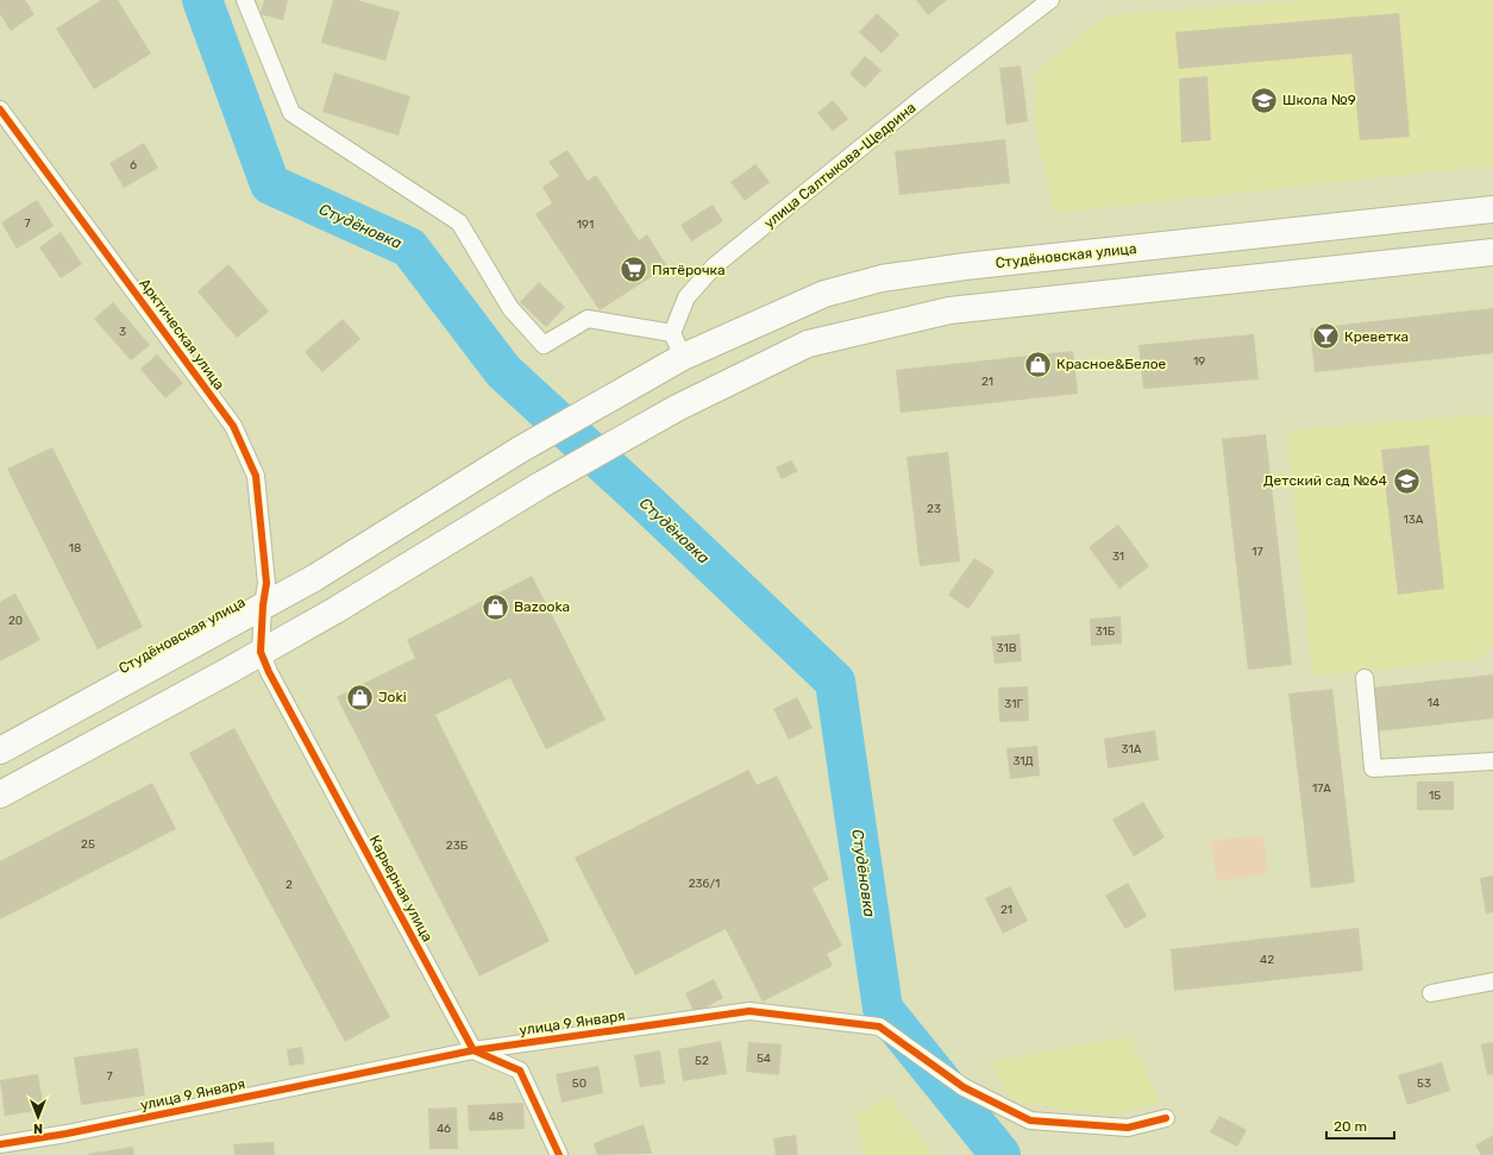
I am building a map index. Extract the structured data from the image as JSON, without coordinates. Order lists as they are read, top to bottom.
{
  "streets": {
    "main road": ["Студёновская улица"],
    "street": [
      "улица Салтыкова-Щедрина",
      "Арктическая улица",
      "Карьерная улица",
      "улица 9 Января"
    ]
  },
  "crossings": [
    ["Студёновская улица", "Арктическая улица"],
    ["Студёновская улица", "Карьерная улица"],
    ["Арктическая улица", "Карьерная улица"],
    ["Карьерная улица", "улица 9 Января"]
  ],
  "water": ["Студёновка"],
  "places": {
    "school or university": ["Школа №9", "Детский сад №64"],
    "supermarket": ["Пятёрочка"],
    "bar": ["Креветка"],
    "shop": ["Красное&Белое", "Bazooka", "Joki"]
  },
  "house_numbers": [
    "6",
    "7",
    "191",
    "3",
    "19",
    "21",
    "23",
    "13А",
    "18",
    "17",
    "31",
    "20",
    "31Б",
    "31В",
    "14",
    "31Г",
    "31А",
    "31Д",
    "17А",
    "15",
    "25",
    "23Б",
    "23б/1",
    "2",
    "21",
    "42",
    "54",
    "52",
    "7",
    "50",
    "53",
    "48",
    "46"
  ],
  "scale_bar": "20 m",
  "north": "bottom"
}
